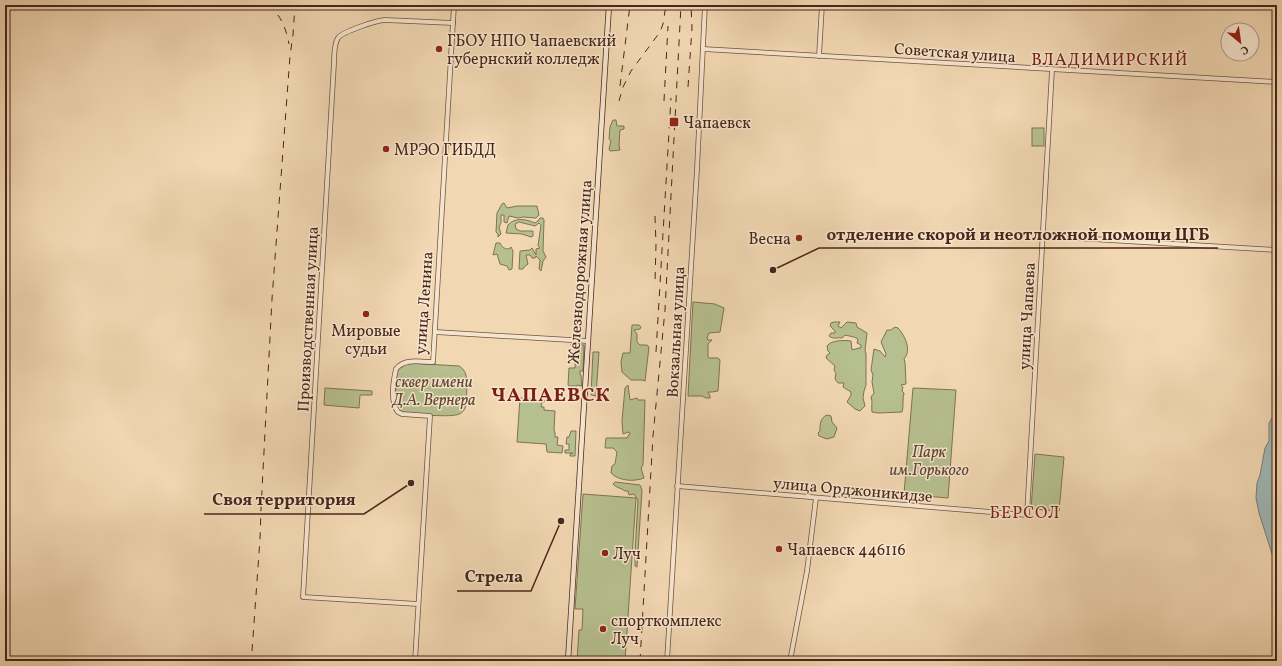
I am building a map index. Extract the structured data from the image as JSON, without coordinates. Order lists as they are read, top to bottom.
{
  "streets": {
    "main road": ["Железнодорожная улица"],
    "street": [
      "Советская улица",
      "улица Ленина",
      "улица Чапаева",
      "Производственная улица",
      "Вокзальная улица",
      "улица Орджоникидзе"
    ]
  },
  "crossings": [
    ["Советская улица", "улица Чапаева"],
    ["Советская улица", "Вокзальная улица"],
    ["улица Ленина", "Производственная улица"],
    ["улица Чапаева", "улица Орджоникидзе"],
    ["Вокзальная улица", "улица Орджоникидзе"]
  ],
  "districts": ["ВЛАДИМИРСКИЙ", "ЧАПАЕВСК", "БЕРСОЛ"],
  "parks": ["сквер имени Д.А. Вернера", "Парк им.Горького"],
  "places": {
    "other": [
      "ГБОУ НПО Чапаевский губернский колледж",
      "МРЭО ГИБДД",
      "Весна",
      "отделение скорой и неотложной помощи ЦГБ",
      "Мировые судьи",
      "Своя территория",
      "Стрела",
      "Чапаевск 446116",
      "Луч",
      "спорткомплекс Луч"
    ],
    "transit": ["Чапаевск"]
  },
  "north": "bottom right"
}
